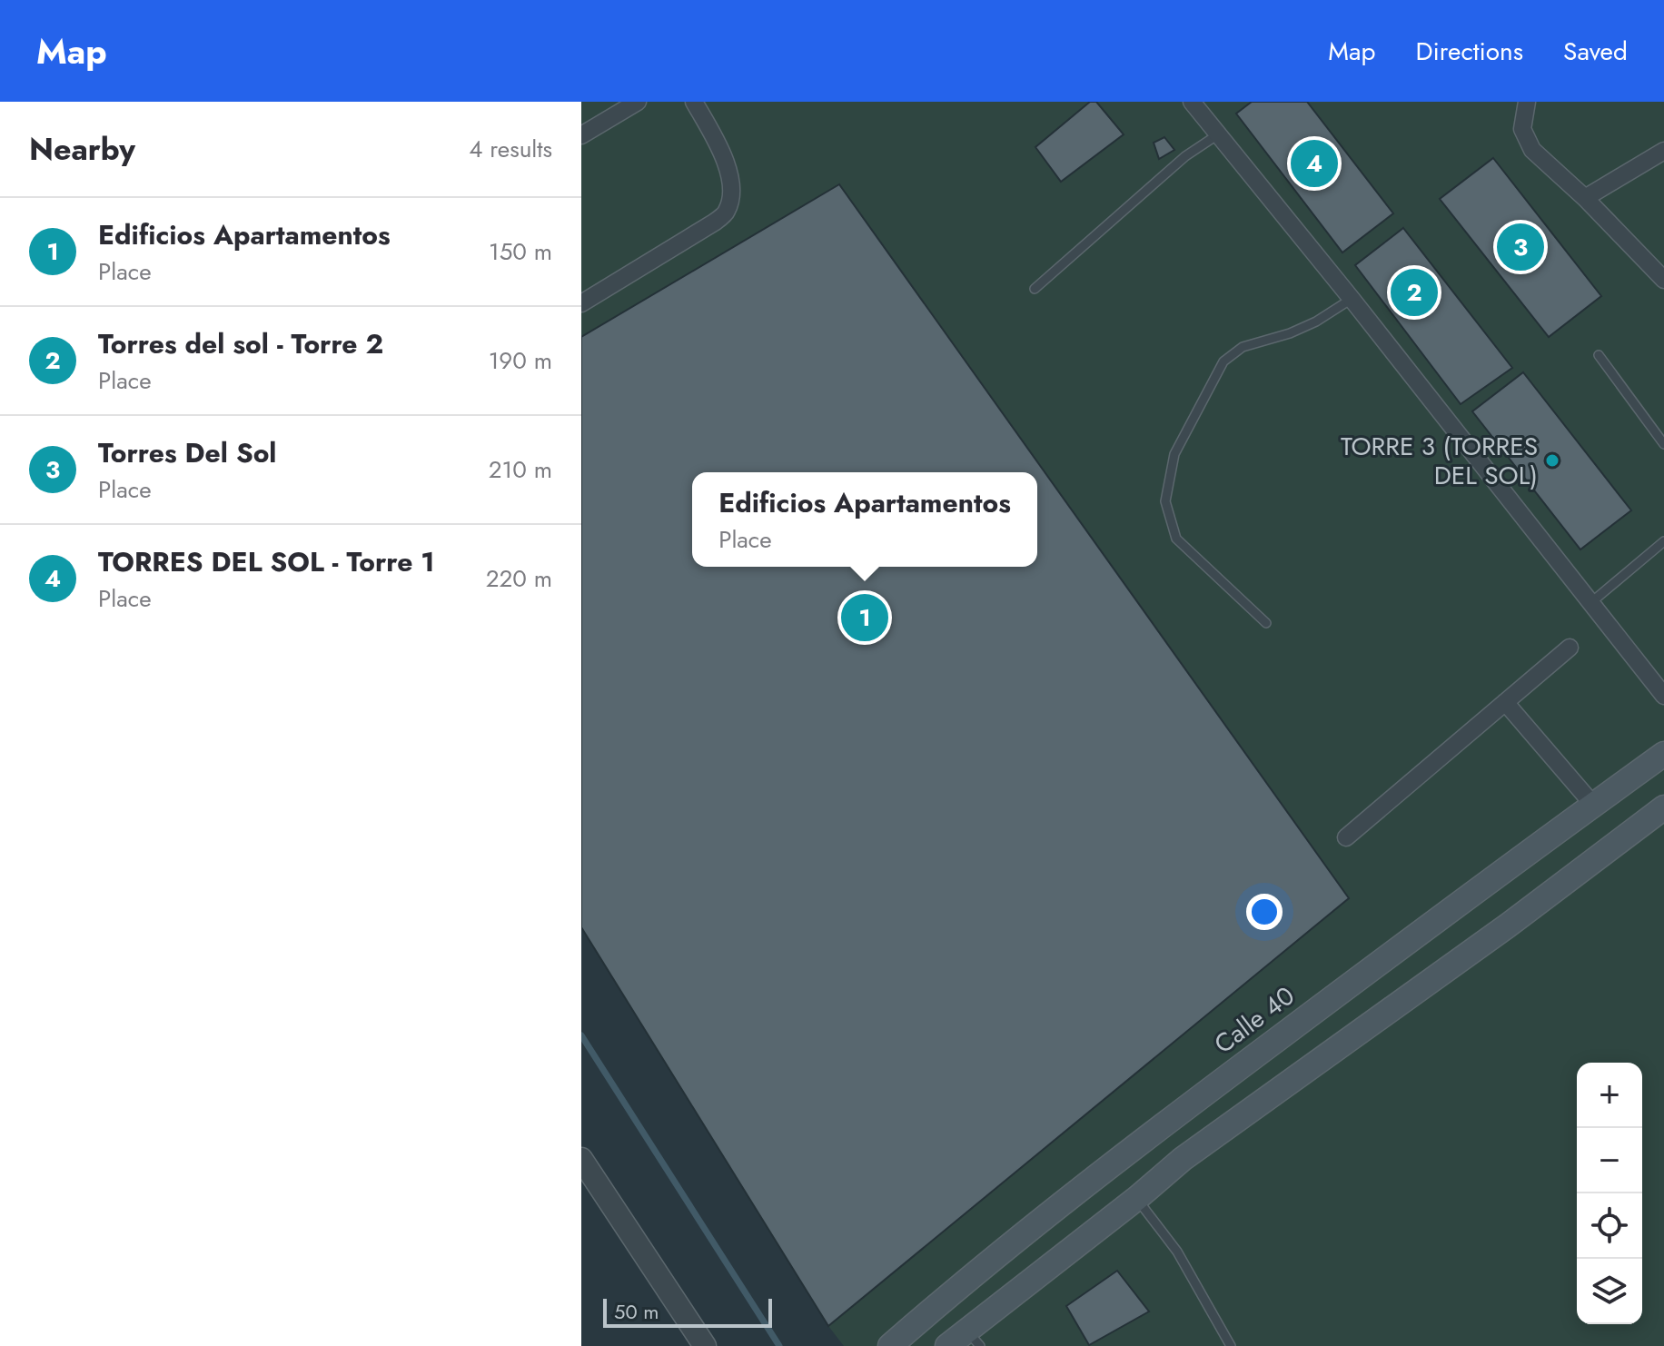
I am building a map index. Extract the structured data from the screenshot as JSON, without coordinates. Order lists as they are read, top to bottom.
{
  "streets": {
    "main road": ["Calle 40"]
  },
  "places": ["TORRE 3 (TORRES DEL SOL)"],
  "scale_bar": "50 m",
  "page": {
    "header": "Map",
    "nav": ["Map", "Directions", "Saved"],
    "heading": ["Nearby", "4 results"],
    "pins": [
      "4",
      "3",
      "2",
      "1"
    ],
    "list": [
      {
        "mark": "1",
        "name": "Edificios Apartamentos",
        "note": "Place",
        "value": "150 m"
      },
      {
        "mark": "2",
        "name": "Torres del sol - Torre 2",
        "note": "Place",
        "value": "190 m"
      },
      {
        "mark": "3",
        "name": "Torres Del Sol",
        "note": "Place",
        "value": "210 m"
      },
      {
        "mark": "4",
        "name": "TORRES DEL SOL - Torre 1",
        "note": "Place",
        "value": "220 m"
      }
    ],
    "popup": ["Edificios Apartamentos", "Place"],
    "map_buttons": ["+", "−"],
    "scale": "50 m"
  }
}
